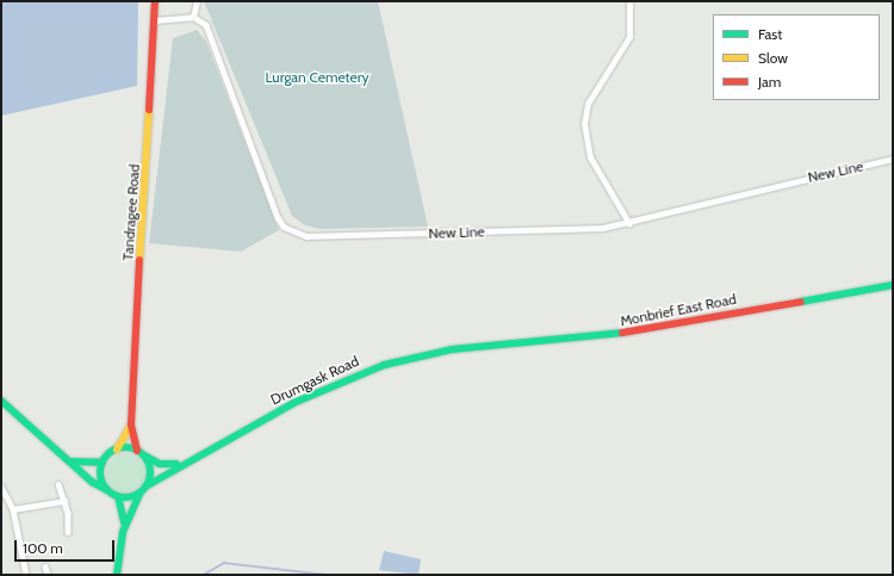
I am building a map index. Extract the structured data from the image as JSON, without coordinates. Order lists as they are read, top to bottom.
{
  "streets": {
    "street": [
      "New Line",
      "Tandragee Road",
      "Monbrief East Road",
      "Drumgask Road"
    ]
  },
  "crossings": [
    ["Tandragee Road", "Drumgask Road"],
    ["Monbrief East Road", "Drumgask Road"]
  ],
  "parks": ["Lurgan Cemetery"],
  "legend": ["Fast", "Slow", "Jam"],
  "scale_bar": "100 m"
}
